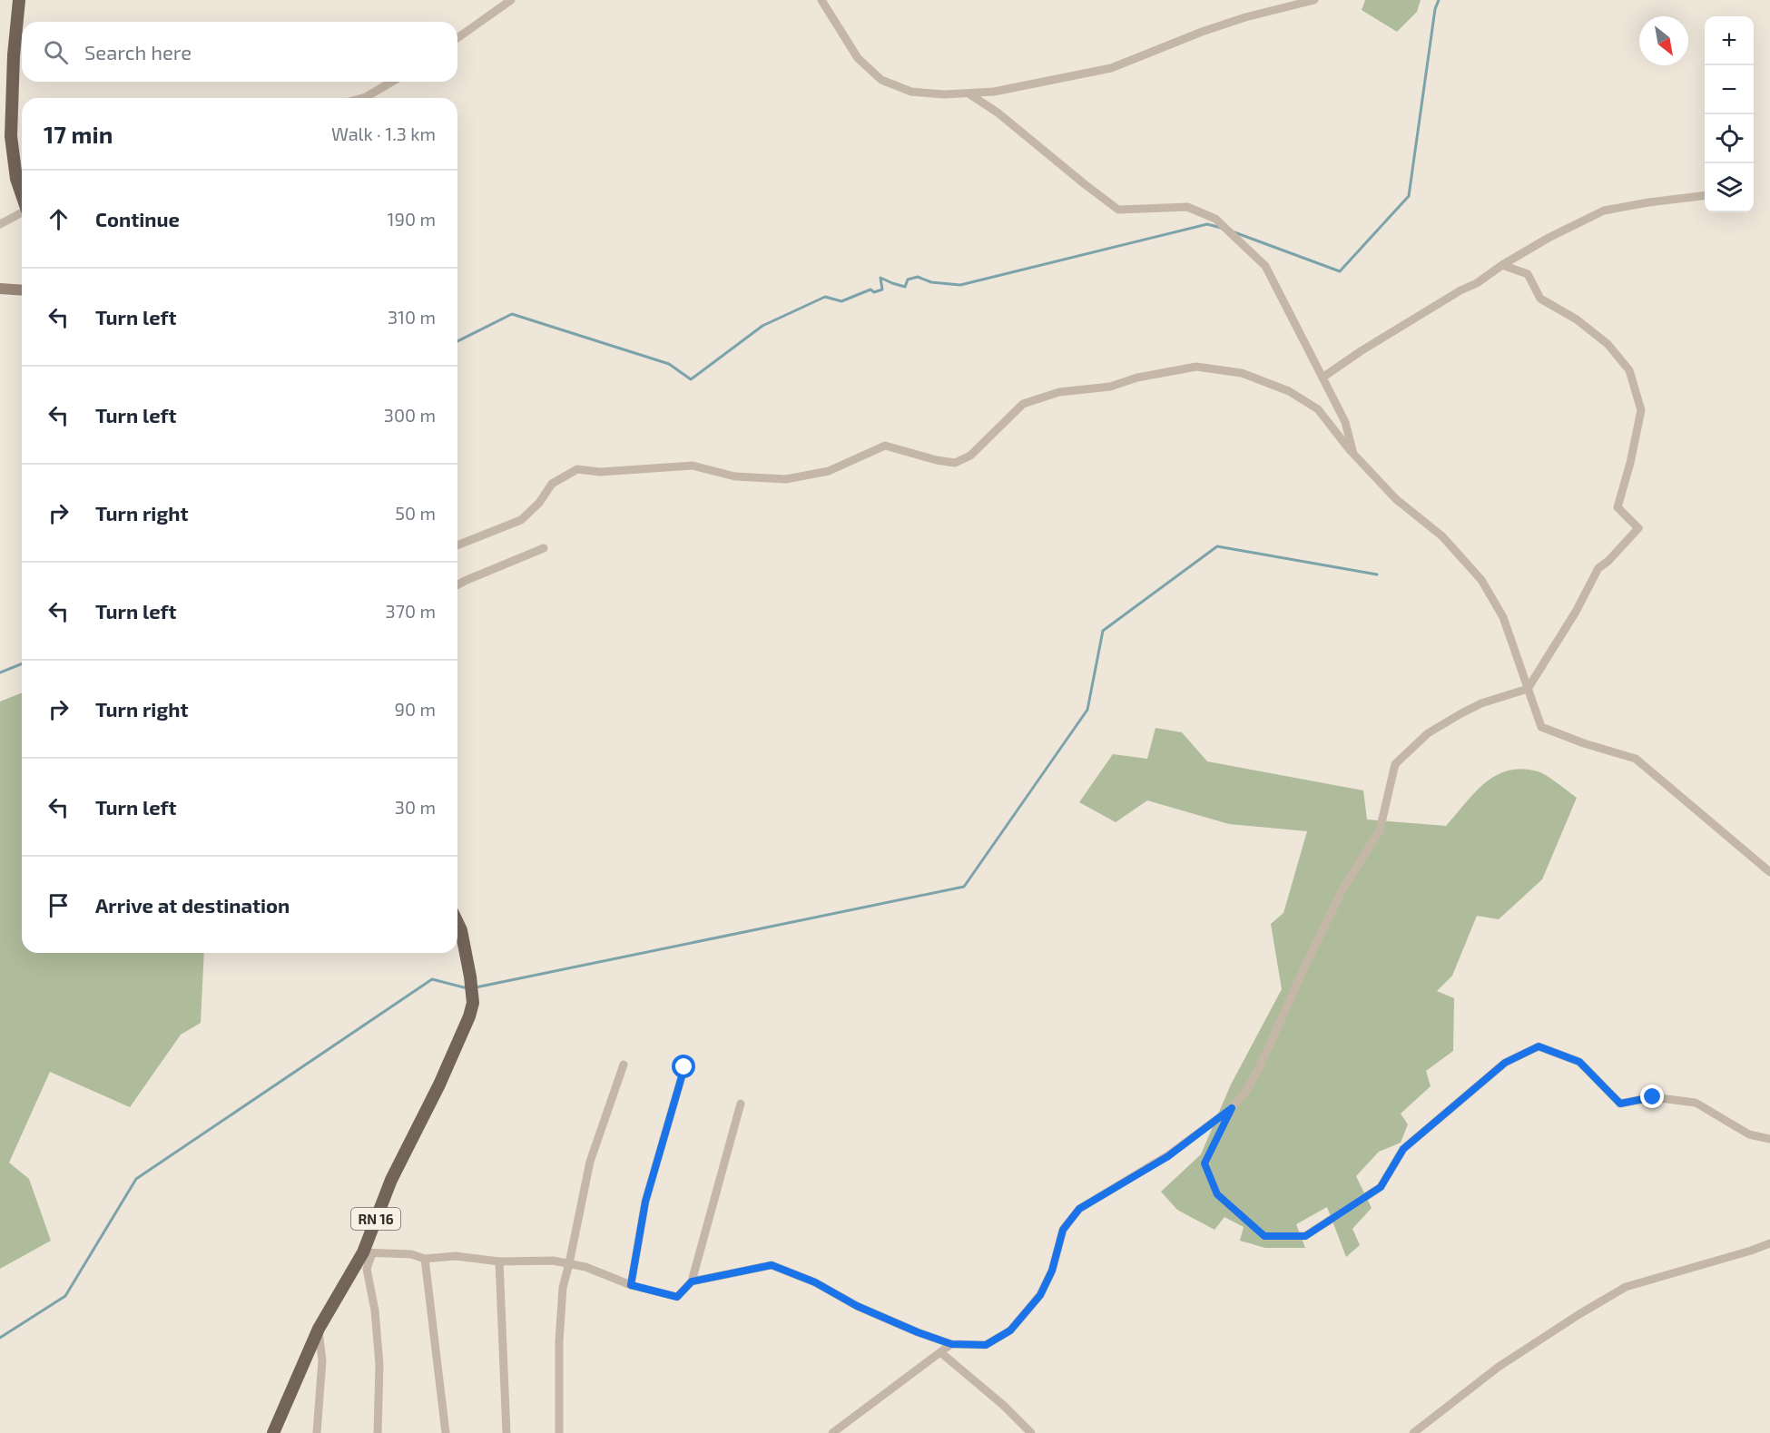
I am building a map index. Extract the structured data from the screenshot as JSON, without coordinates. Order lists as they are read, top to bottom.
{
  "streets": {
    "main road": ["RN 16"]
  },
  "north": "bottom right",
  "page": {
    "map_buttons": ["+", "−"],
    "search": "Search here",
    "heading": ["17 min", "Walk · 1.3 km"],
    "list": [
      ["Continue", "190 m"],
      ["Turn left", "310 m"],
      ["Turn left", "300 m"],
      ["Turn right", "50 m"],
      ["Turn left", "370 m"],
      ["Turn right", "90 m"],
      ["Turn left", "30 m"],
      "Arrive at destination"
    ]
  }
}
